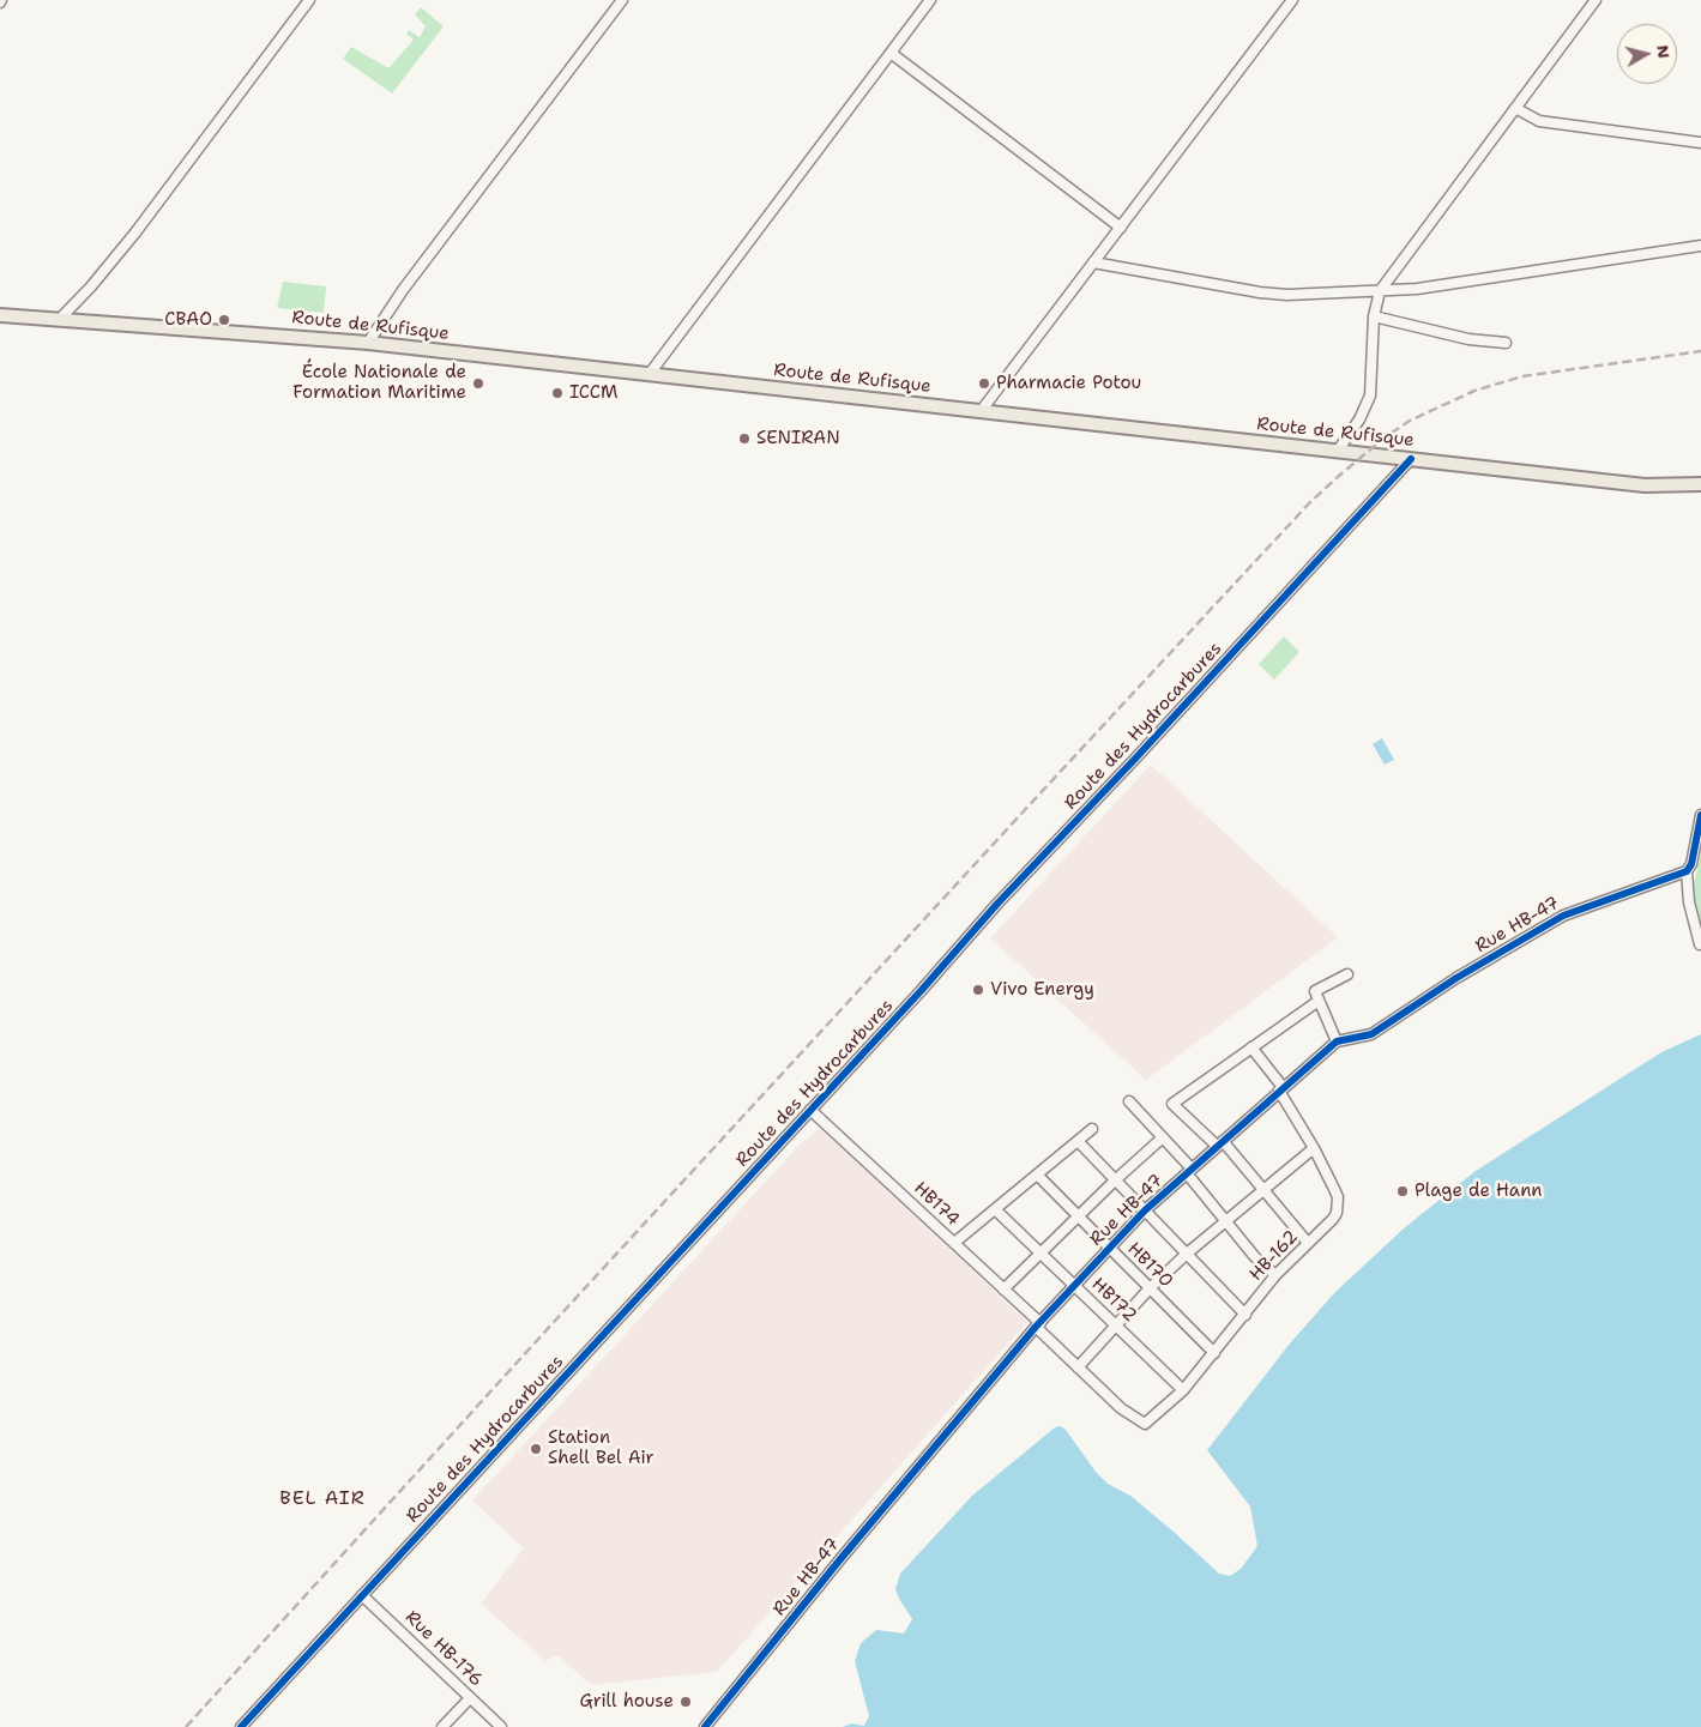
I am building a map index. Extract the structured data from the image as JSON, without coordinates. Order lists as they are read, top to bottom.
{
  "streets": {
    "main road": ["Route de Rufisque"],
    "street": [
      "Route des Hydrocarbures",
      "Rue HB-47",
      "HB174",
      "HB-162",
      "HB170",
      "HB172",
      "Rue HB-176"
    ]
  },
  "crossings": [
    ["Route de Rufisque", "Route des Hydrocarbures"],
    ["Route des Hydrocarbures", "HB174"],
    ["Route des Hydrocarbures", "Rue HB-176"],
    ["Rue HB-47", "HB174"],
    ["Rue HB-47", "HB-162"],
    ["Rue HB-47", "HB170"],
    ["Rue HB-47", "HB172"],
    ["HB174", "HB-162"],
    ["HB-162", "HB170"],
    ["HB-162", "HB172"]
  ],
  "districts": ["BEL AIR"],
  "places": [
    "CBAO",
    "École Nationale de Formation Maritime",
    "Pharmacie Potou",
    "ICCM",
    "SENIRAN",
    "Vivo Energy",
    "Plage de Hann",
    "Station Shell Bel Air",
    "Grill house"
  ],
  "north": "right"
}
